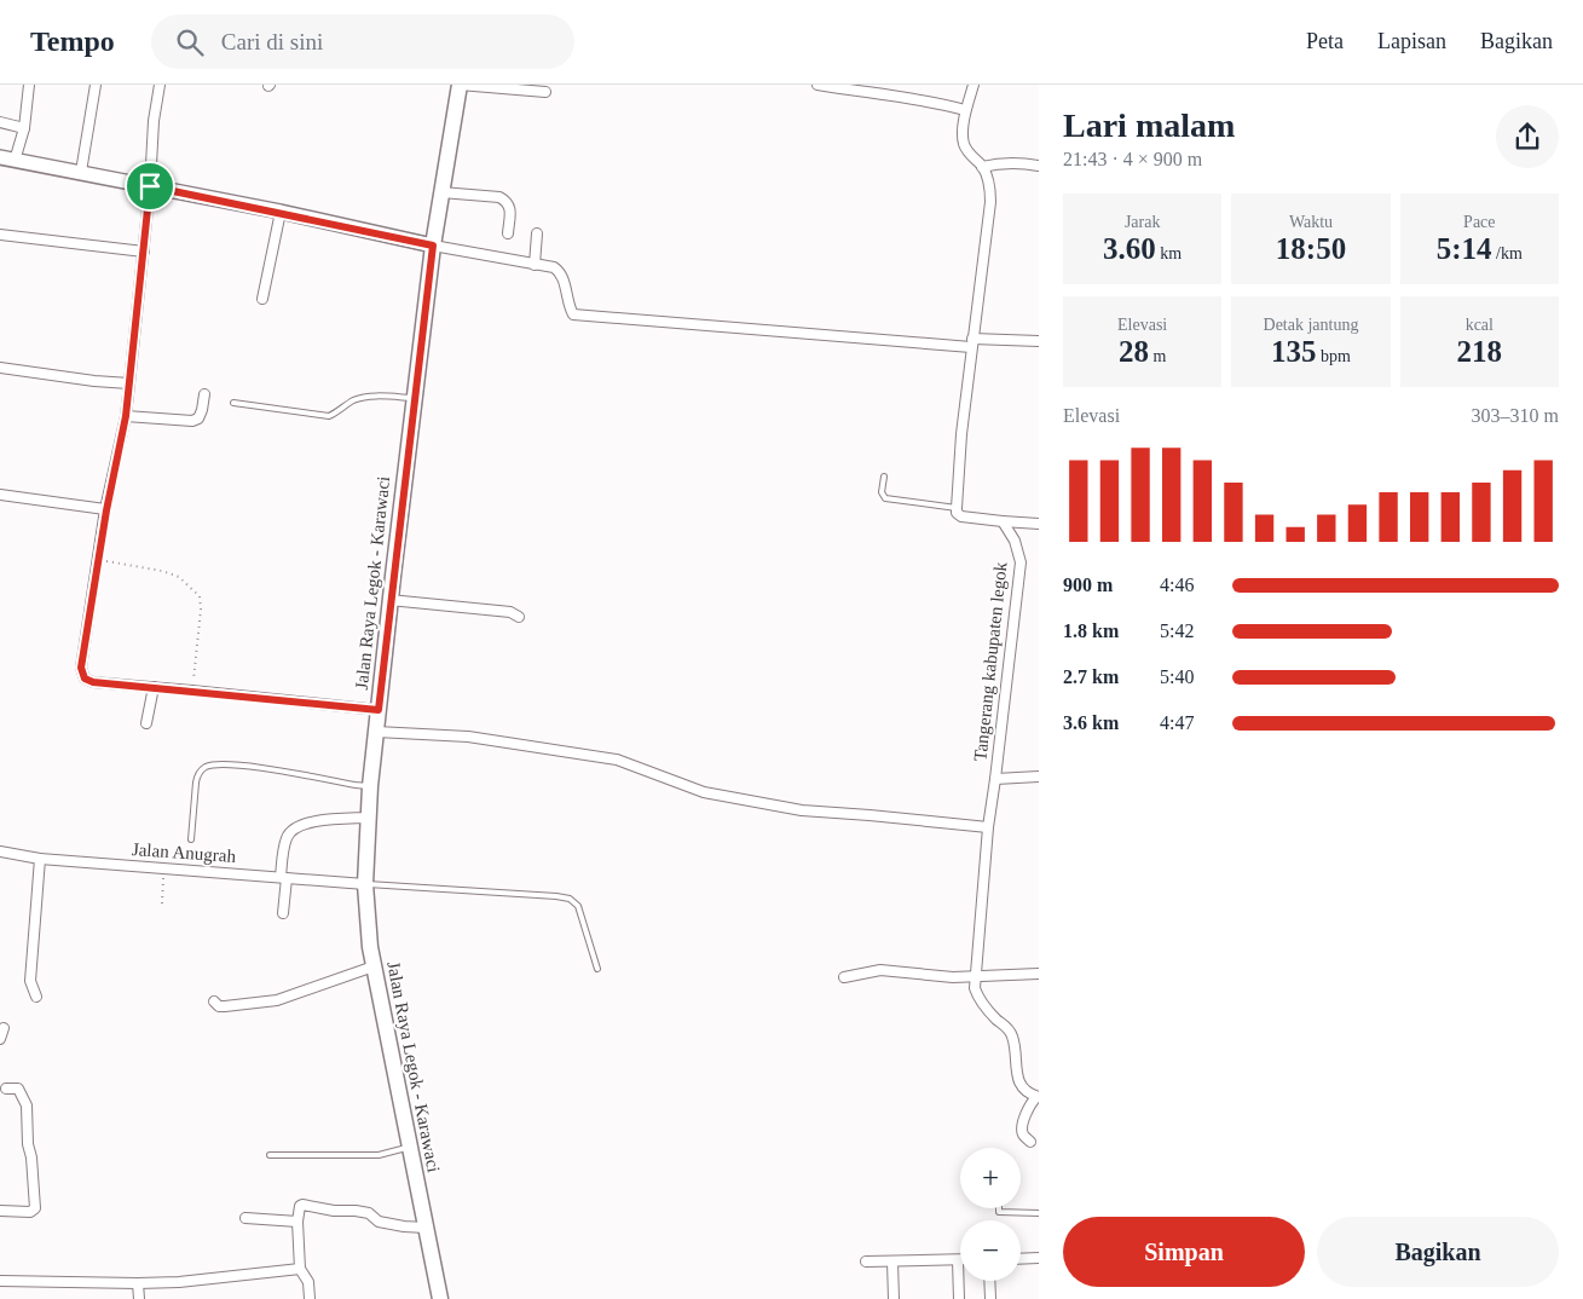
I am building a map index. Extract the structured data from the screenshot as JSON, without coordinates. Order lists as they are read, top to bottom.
{
  "streets": {
    "main road": ["Jalan Raya Legok - Karawaci"],
    "street": ["Tangerang kabupaten legok", "Jalan Anugrah"]
  },
  "crossings": [
    ["Jalan Raya Legok - Karawaci", "Jalan Anugrah"]
  ],
  "page": {
    "header": "Tempo",
    "search": "Cari di sini",
    "nav": ["Peta", "Lapisan", "Bagikan"],
    "heading": ["Lari malam", "21:43 · 4 × 900 m"],
    "stats": [
      ["Jarak", "3.60 km"],
      ["Waktu", "18:50"],
      ["Pace", "5:14 /km"],
      ["Elevasi", "28 m"],
      ["Detak jantung", "135 bpm"],
      ["kcal", "218"]
    ],
    "chart": ["Elevasi", "303–310 m"],
    "list": [
      {
        "name": "900 m",
        "note": "4:46"
      },
      {
        "name": "1.8 km",
        "note": "5:42"
      },
      {
        "name": "2.7 km",
        "note": "5:40"
      },
      {
        "name": "3.6 km",
        "note": "4:47"
      }
    ],
    "map_buttons": ["+", "−"],
    "buttons": ["Simpan", "Bagikan"]
  }
}
